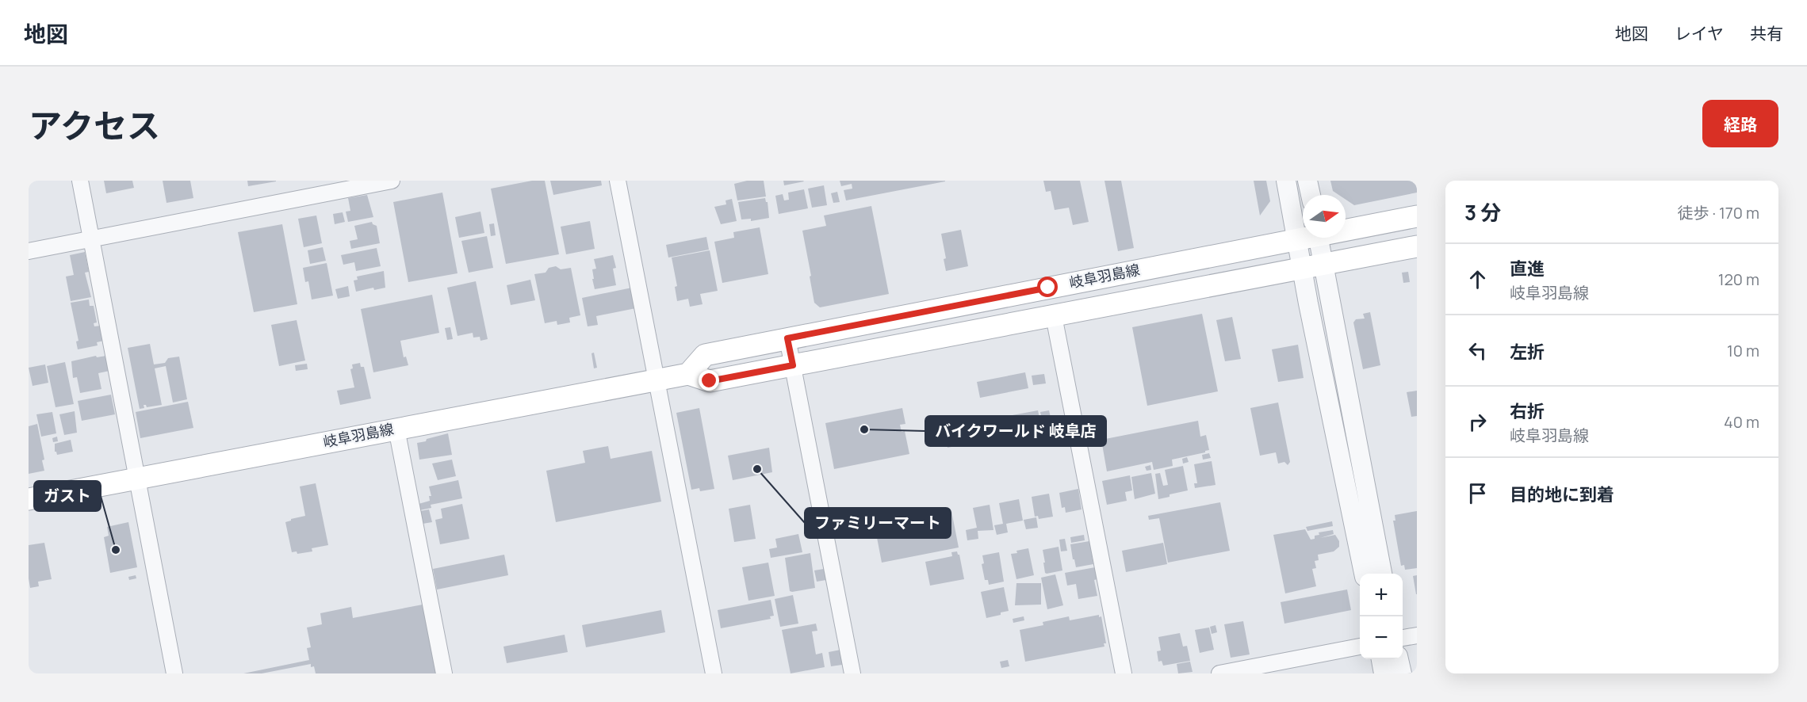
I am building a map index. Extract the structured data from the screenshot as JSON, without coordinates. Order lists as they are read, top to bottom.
{
  "streets": {
    "main road": ["岐阜羽島線"]
  },
  "places": ["バイクワールド 岐阜店", "ファミリーマート", "ガスト"],
  "north": "right",
  "page": {
    "header": "地図",
    "nav": ["地図", "レイヤ", "共有"],
    "title": "アクセス",
    "buttons": "経路",
    "heading": ["3 分", "徒歩 · 170 m"],
    "list": [
      ["直進", "岐阜羽島線", "120 m"],
      ["左折", "10 m"],
      ["右折", "岐阜羽島線", "40 m"],
      "目的地に到着"
    ],
    "map_buttons": ["+", "−"]
  }
}
